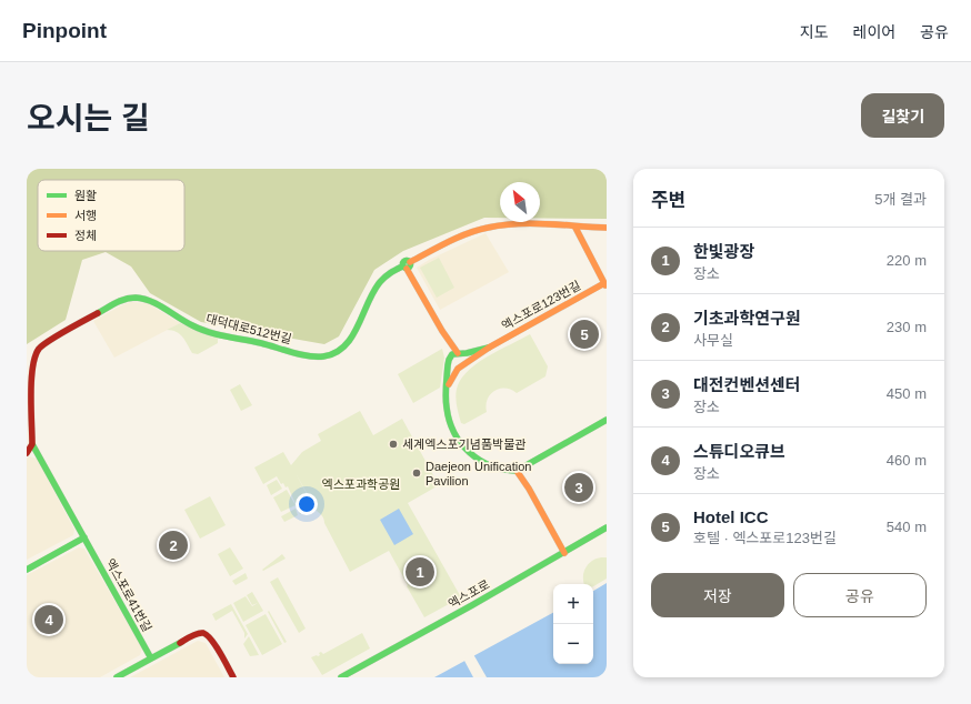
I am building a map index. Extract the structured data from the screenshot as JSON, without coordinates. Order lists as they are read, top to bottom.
{
  "streets": {
    "street": [
      "엑스포로123번길",
      "대덕대로512번길",
      "엑스포로",
      "엑스포로41번길"
    ]
  },
  "crossings": [
    ["엑스포로123번길", "대덕대로512번길"],
    ["대덕대로512번길", "엑스포로41번길"]
  ],
  "parks": ["엑스포과학공원"],
  "places": ["세계엑스포기념품박물관", "Daejeon Unification Pavilion"],
  "legend": ["원활", "서행", "정체"],
  "north": "top left",
  "page": {
    "header": "Pinpoint",
    "nav": ["지도", "레이어", "공유"],
    "title": "오시는 길",
    "buttons": [
      "길찾기",
      ["저장", "공유"]
    ],
    "heading": ["주변", "5개 결과"],
    "list": [
      {
        "mark": "1",
        "name": "한빛광장",
        "note": "장소",
        "value": "220 m"
      },
      {
        "mark": "2",
        "name": "기초과학연구원",
        "note": "사무실",
        "value": "230 m"
      },
      {
        "mark": "3",
        "name": "대전컨벤션센터",
        "note": "장소",
        "value": "450 m"
      },
      {
        "mark": "4",
        "name": "스튜디오큐브",
        "note": "장소",
        "value": "460 m"
      },
      {
        "mark": "5",
        "name": "Hotel ICC",
        "note": "호텔 · 엑스포로123번길",
        "value": "540 m"
      }
    ],
    "pins": [
      "5",
      "3",
      "2",
      "1",
      "4"
    ],
    "map_buttons": ["+", "−"]
  }
}
